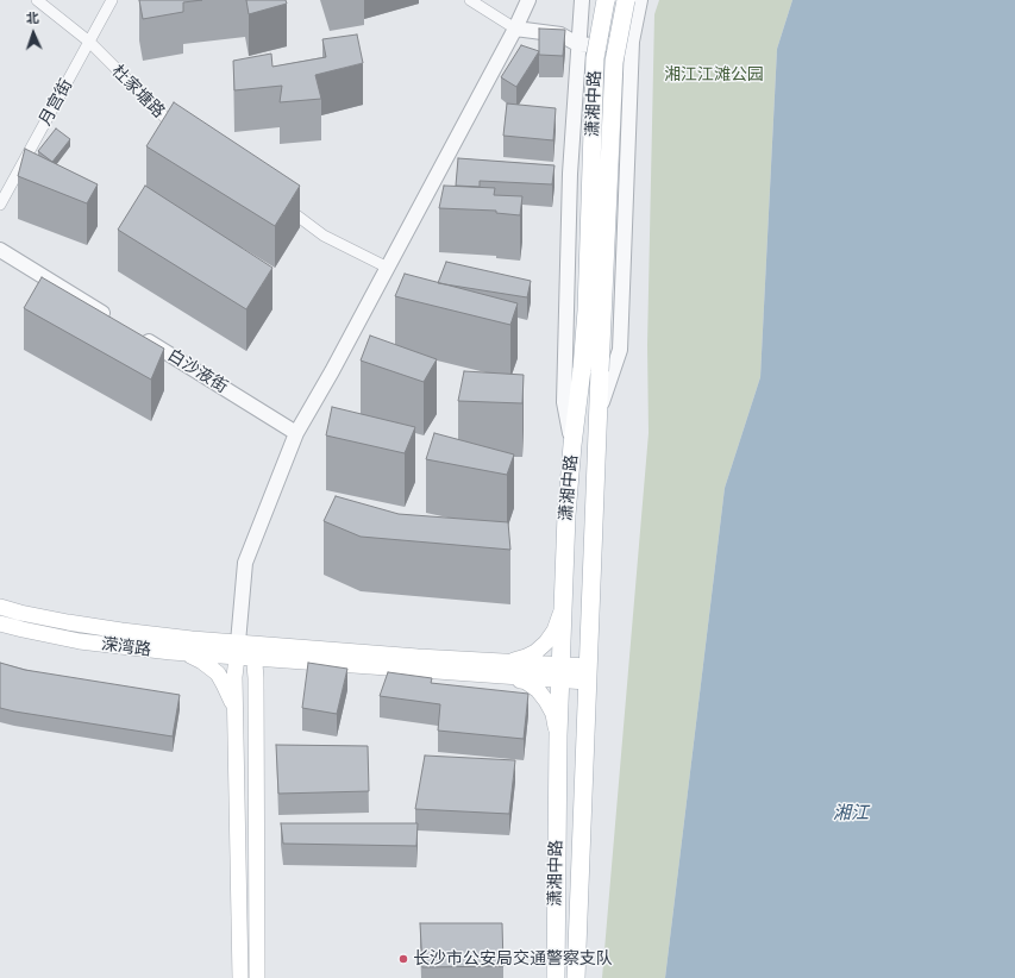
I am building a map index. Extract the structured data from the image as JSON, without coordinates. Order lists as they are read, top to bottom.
{
  "streets": {
    "main road": ["潇湘中路", "溁湾路"],
    "street": ["杜家塘路", "月宫街", "白沙液街"]
  },
  "crossings": [
    ["杜家塘路", "月宫街"]
  ],
  "water": ["湘江"],
  "parks": ["湘江江滩公园"],
  "places": ["长沙市公安局交通警察支队"],
  "north": "top"
}
